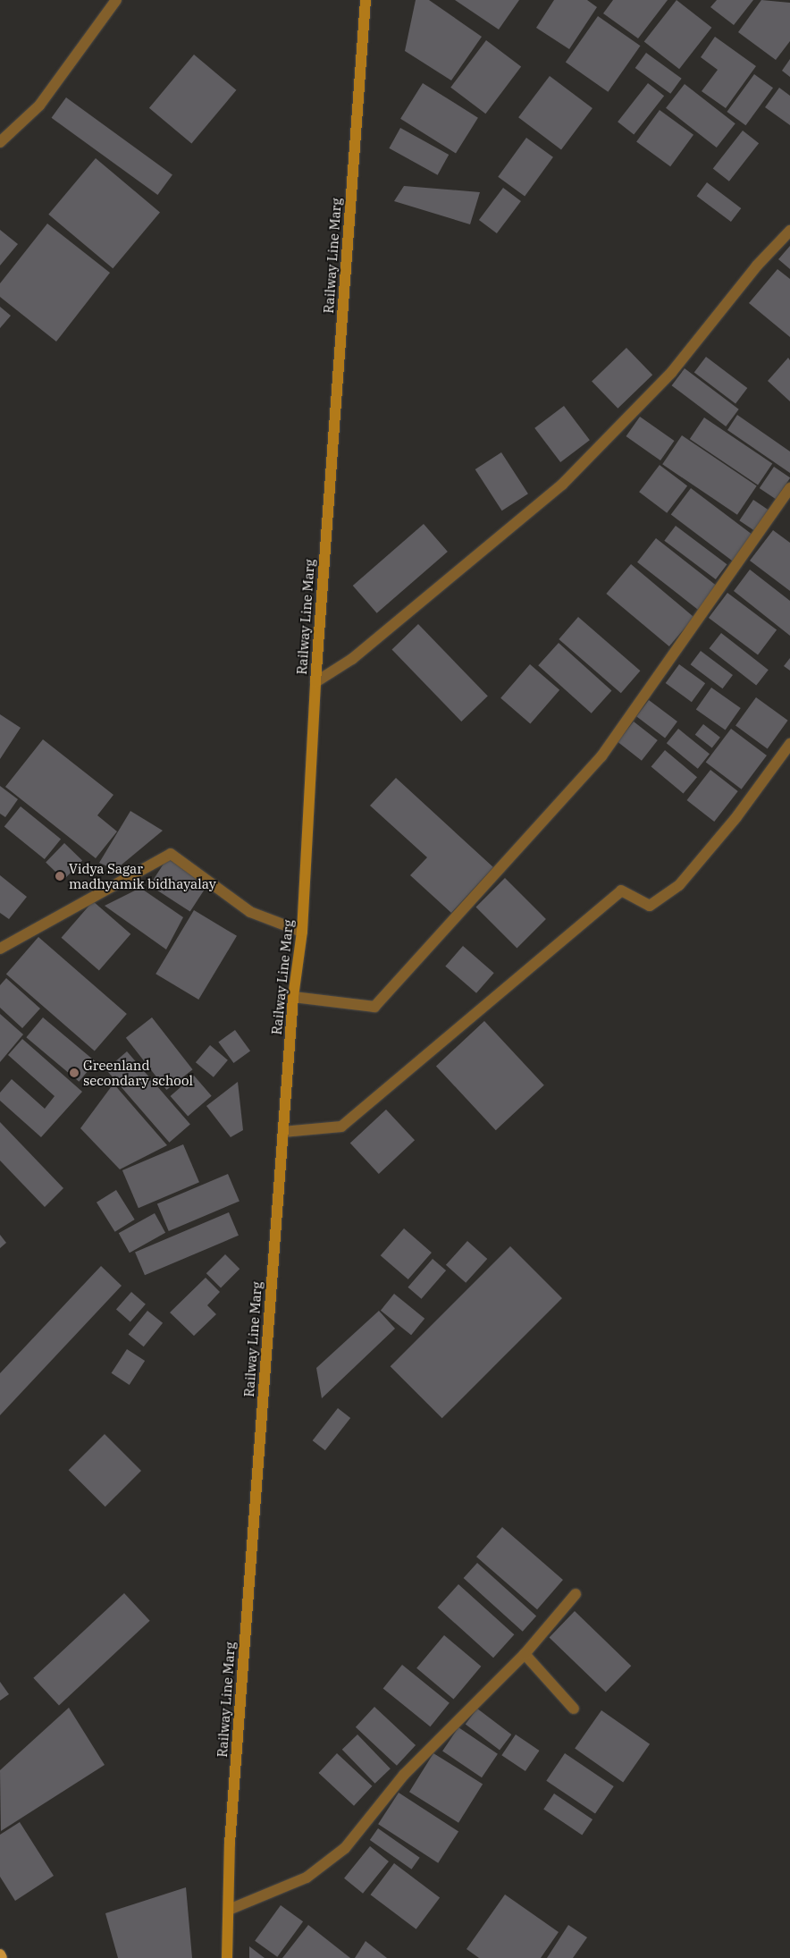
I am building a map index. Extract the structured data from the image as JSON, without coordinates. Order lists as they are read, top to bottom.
{
  "streets": {
    "main road": ["Railway Line Marg"]
  },
  "places": ["Vidya Sagar madhyamik bidhayalay", "Greenland secondary school"]
}
